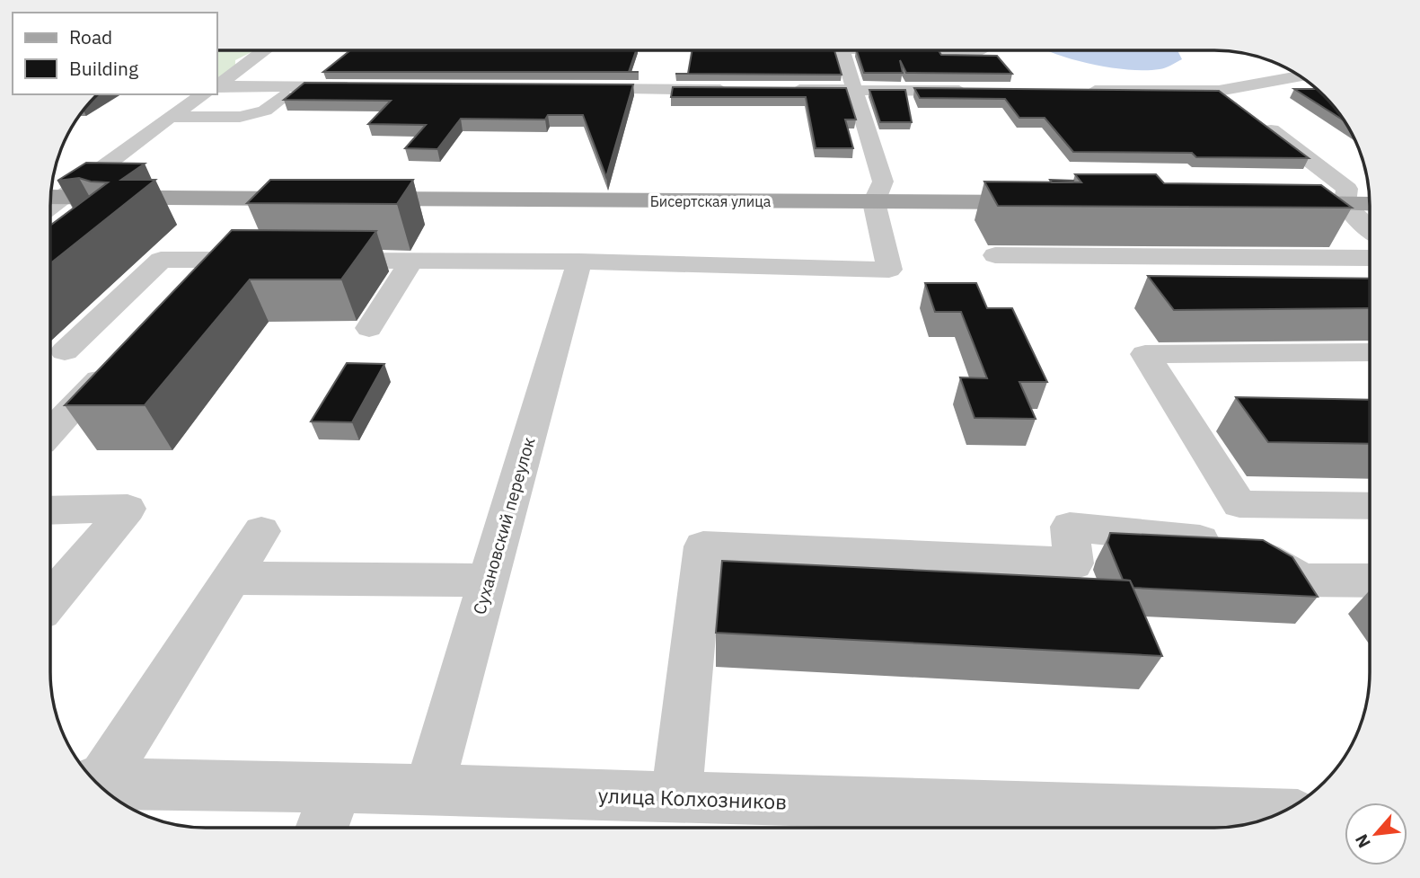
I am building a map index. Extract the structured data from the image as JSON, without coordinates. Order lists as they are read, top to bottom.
{
  "streets": {
    "main road": ["Бисертская улица"],
    "street": ["Сухановский переулок", "улица Колхозников"]
  },
  "crossings": [
    ["Сухановский переулок", "улица Колхозников"]
  ],
  "legend": ["Road", "Building"],
  "north": "bottom left"
}
